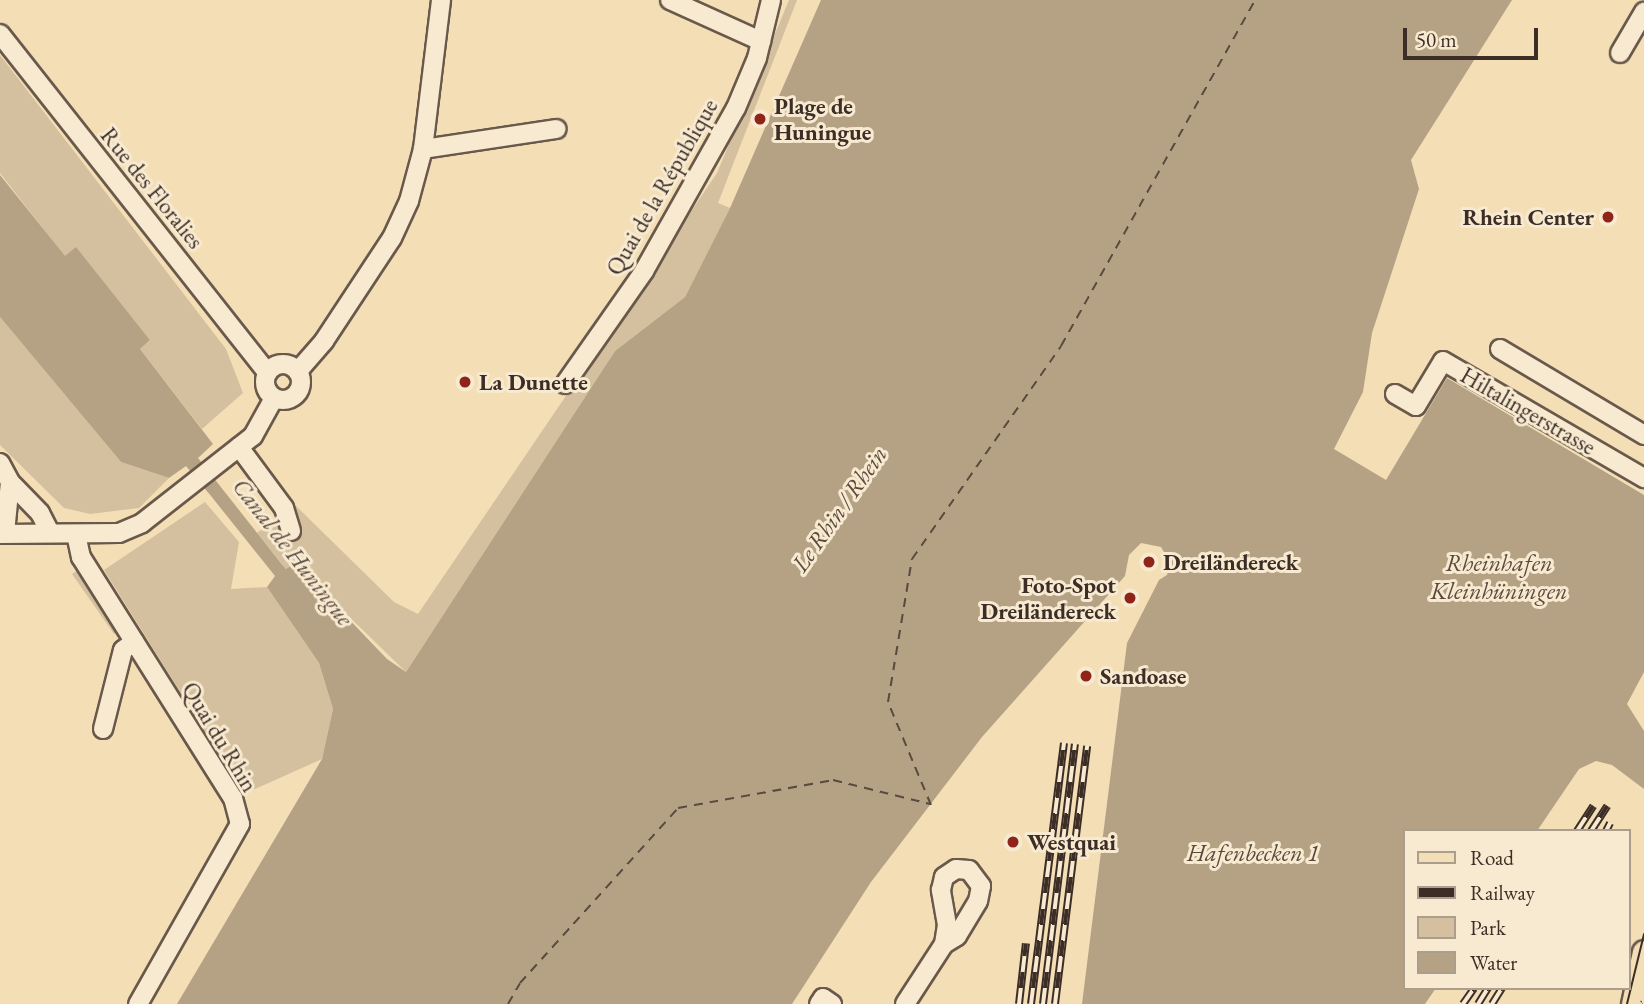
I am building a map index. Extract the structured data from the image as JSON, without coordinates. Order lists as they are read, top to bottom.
{
  "streets": {
    "street": [
      "Quai de la République",
      "Rue des Floralies",
      "Hiltalingerstrasse",
      "Quai du Rhin"
    ]
  },
  "water": [
    "Le Rhin / Rhein",
    "Canal de Huningue",
    "Rheinhafen Kleinhüningen",
    "Hafenbecken 1"
  ],
  "places": [
    "Plage de Huningue",
    "Rhein Center",
    "La Dunette",
    "Dreiländereck",
    "Foto-Spot Dreiländereck",
    "Sandoase",
    "Westquai"
  ],
  "legend": [
    "Road",
    "Railway",
    "Park",
    "Water"
  ],
  "scale_bar": "50 m"
}
